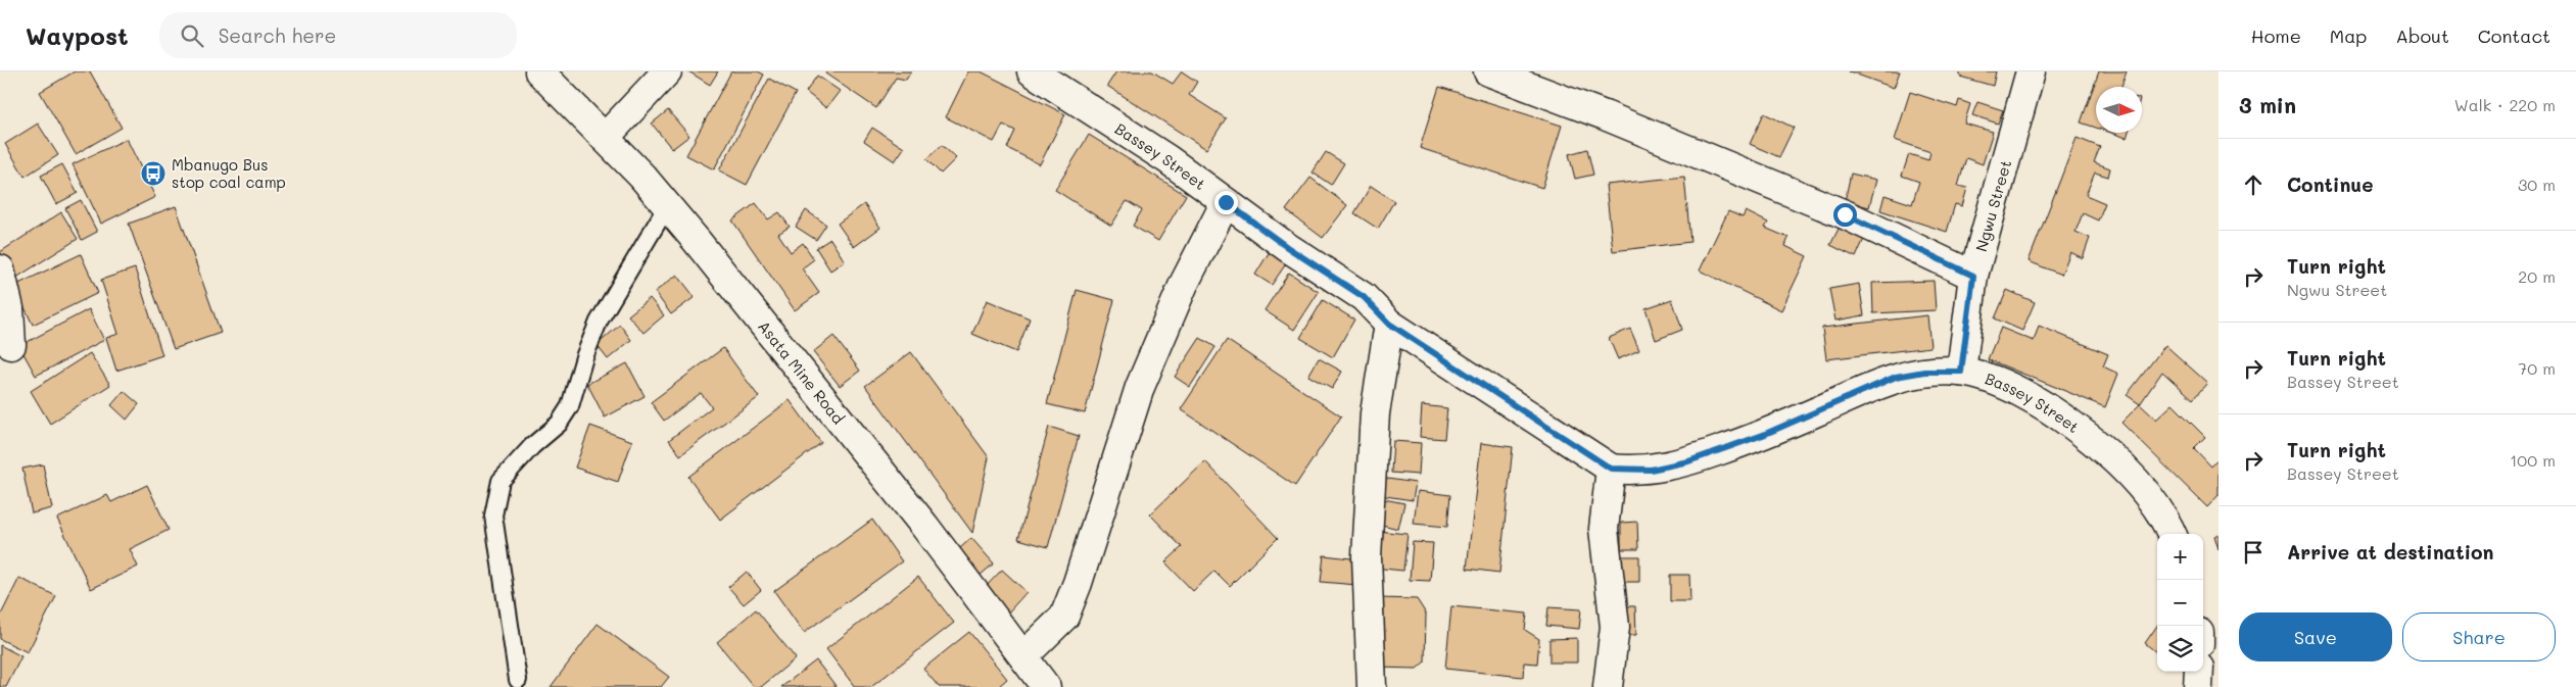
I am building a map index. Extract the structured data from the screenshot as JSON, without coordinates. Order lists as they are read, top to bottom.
{
  "streets": {
    "street": ["Bassey Street", "Ngwu Street", "Asata Mine Road"]
  },
  "crossings": [
    ["Bassey Street", "Ngwu Street"]
  ],
  "places": {
    "bus stop": ["Mbanugo Bus stop coal camp"]
  },
  "north": "right",
  "page": {
    "header": "Waypost",
    "search": "Search here",
    "nav": [
      "Home",
      "Map",
      "About",
      "Contact"
    ],
    "heading": ["3 min", "Walk · 220 m"],
    "list": [
      ["Continue", "30 m"],
      ["Turn right", "Ngwu Street", "20 m"],
      ["Turn right", "Bassey Street", "70 m"],
      ["Turn right", "Bassey Street", "100 m"],
      "Arrive at destination"
    ],
    "map_buttons": ["+", "−"],
    "buttons": ["Save", "Share"]
  }
}
